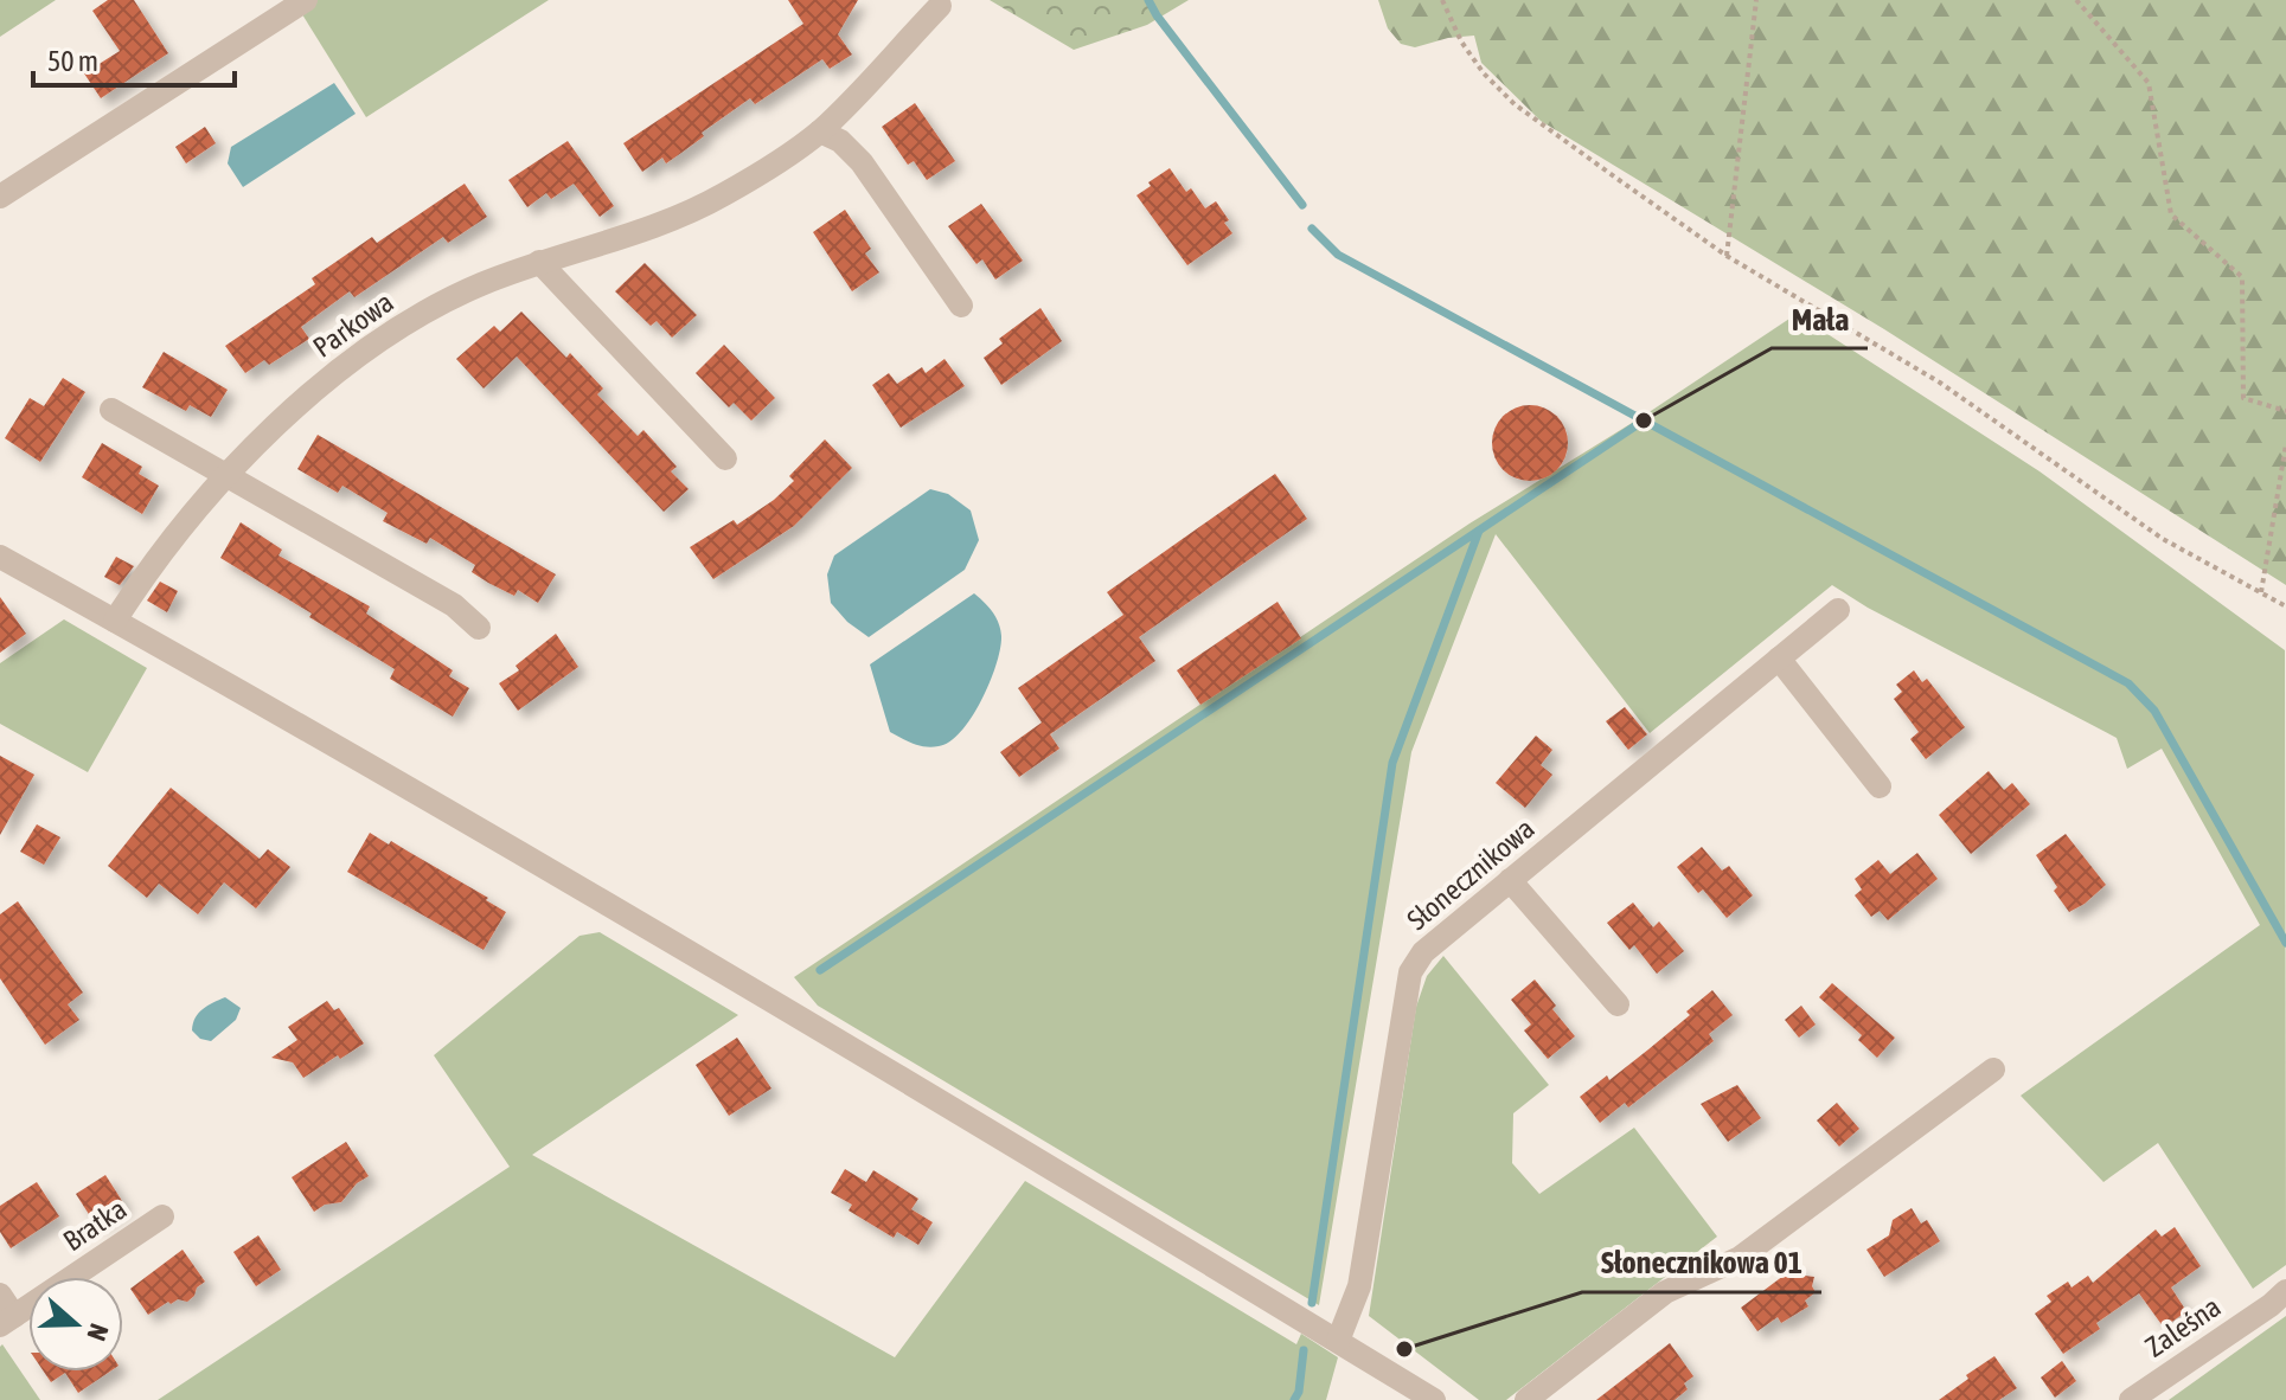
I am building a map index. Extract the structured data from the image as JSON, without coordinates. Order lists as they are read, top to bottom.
{
  "streets": {
    "street": [
      "Parkowa",
      "Słonecznikowa",
      "Bratka",
      "Zaleśna"
    ]
  },
  "places": ["Mała", "Słonecznikowa 01"],
  "scale_bar": "50 m",
  "north": "right"
}
